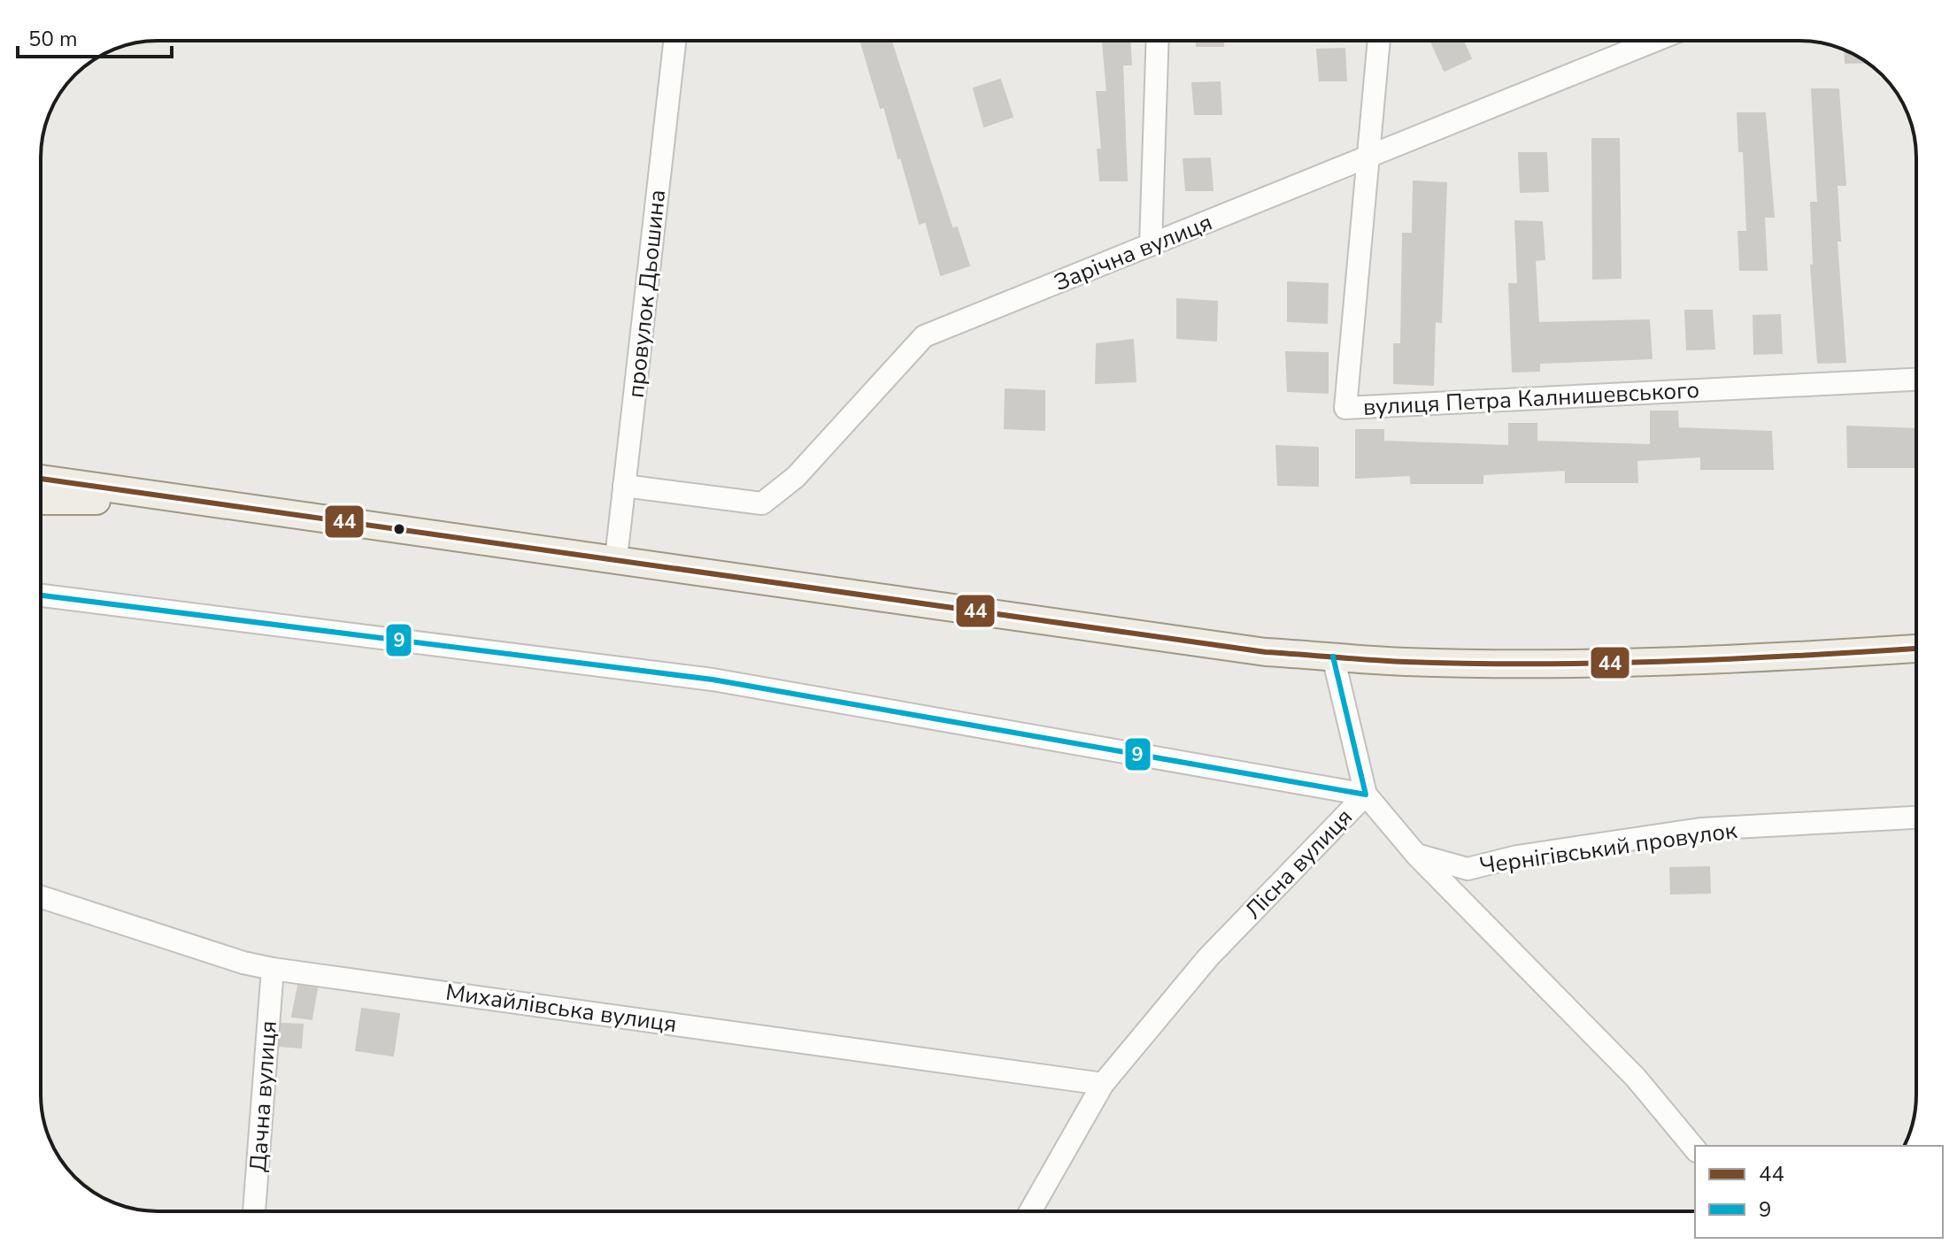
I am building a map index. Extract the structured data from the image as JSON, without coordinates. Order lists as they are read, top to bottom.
{
  "streets": {
    "street": [
      "Зарічна вулиця",
      "провулок Дьошина",
      "вулиця Петра Калнишевського",
      "Чернігівський провулок",
      "Лісна вулиця",
      "Михайлівська вулиця",
      "Дачна вулиця"
    ]
  },
  "crossings": [
    ["Зарічна вулиця", "провулок Дьошина"],
    ["Зарічна вулиця", "вулиця Петра Калнишевського"],
    ["Чернігівський провулок", "Лісна вулиця"],
    ["Лісна вулиця", "Михайлівська вулиця"],
    ["Михайлівська вулиця", "Дачна вулиця"]
  ],
  "lines": ["transit line 44", "transit line 9"],
  "legend": ["44", "9"],
  "scale_bar": "50 m"
}
